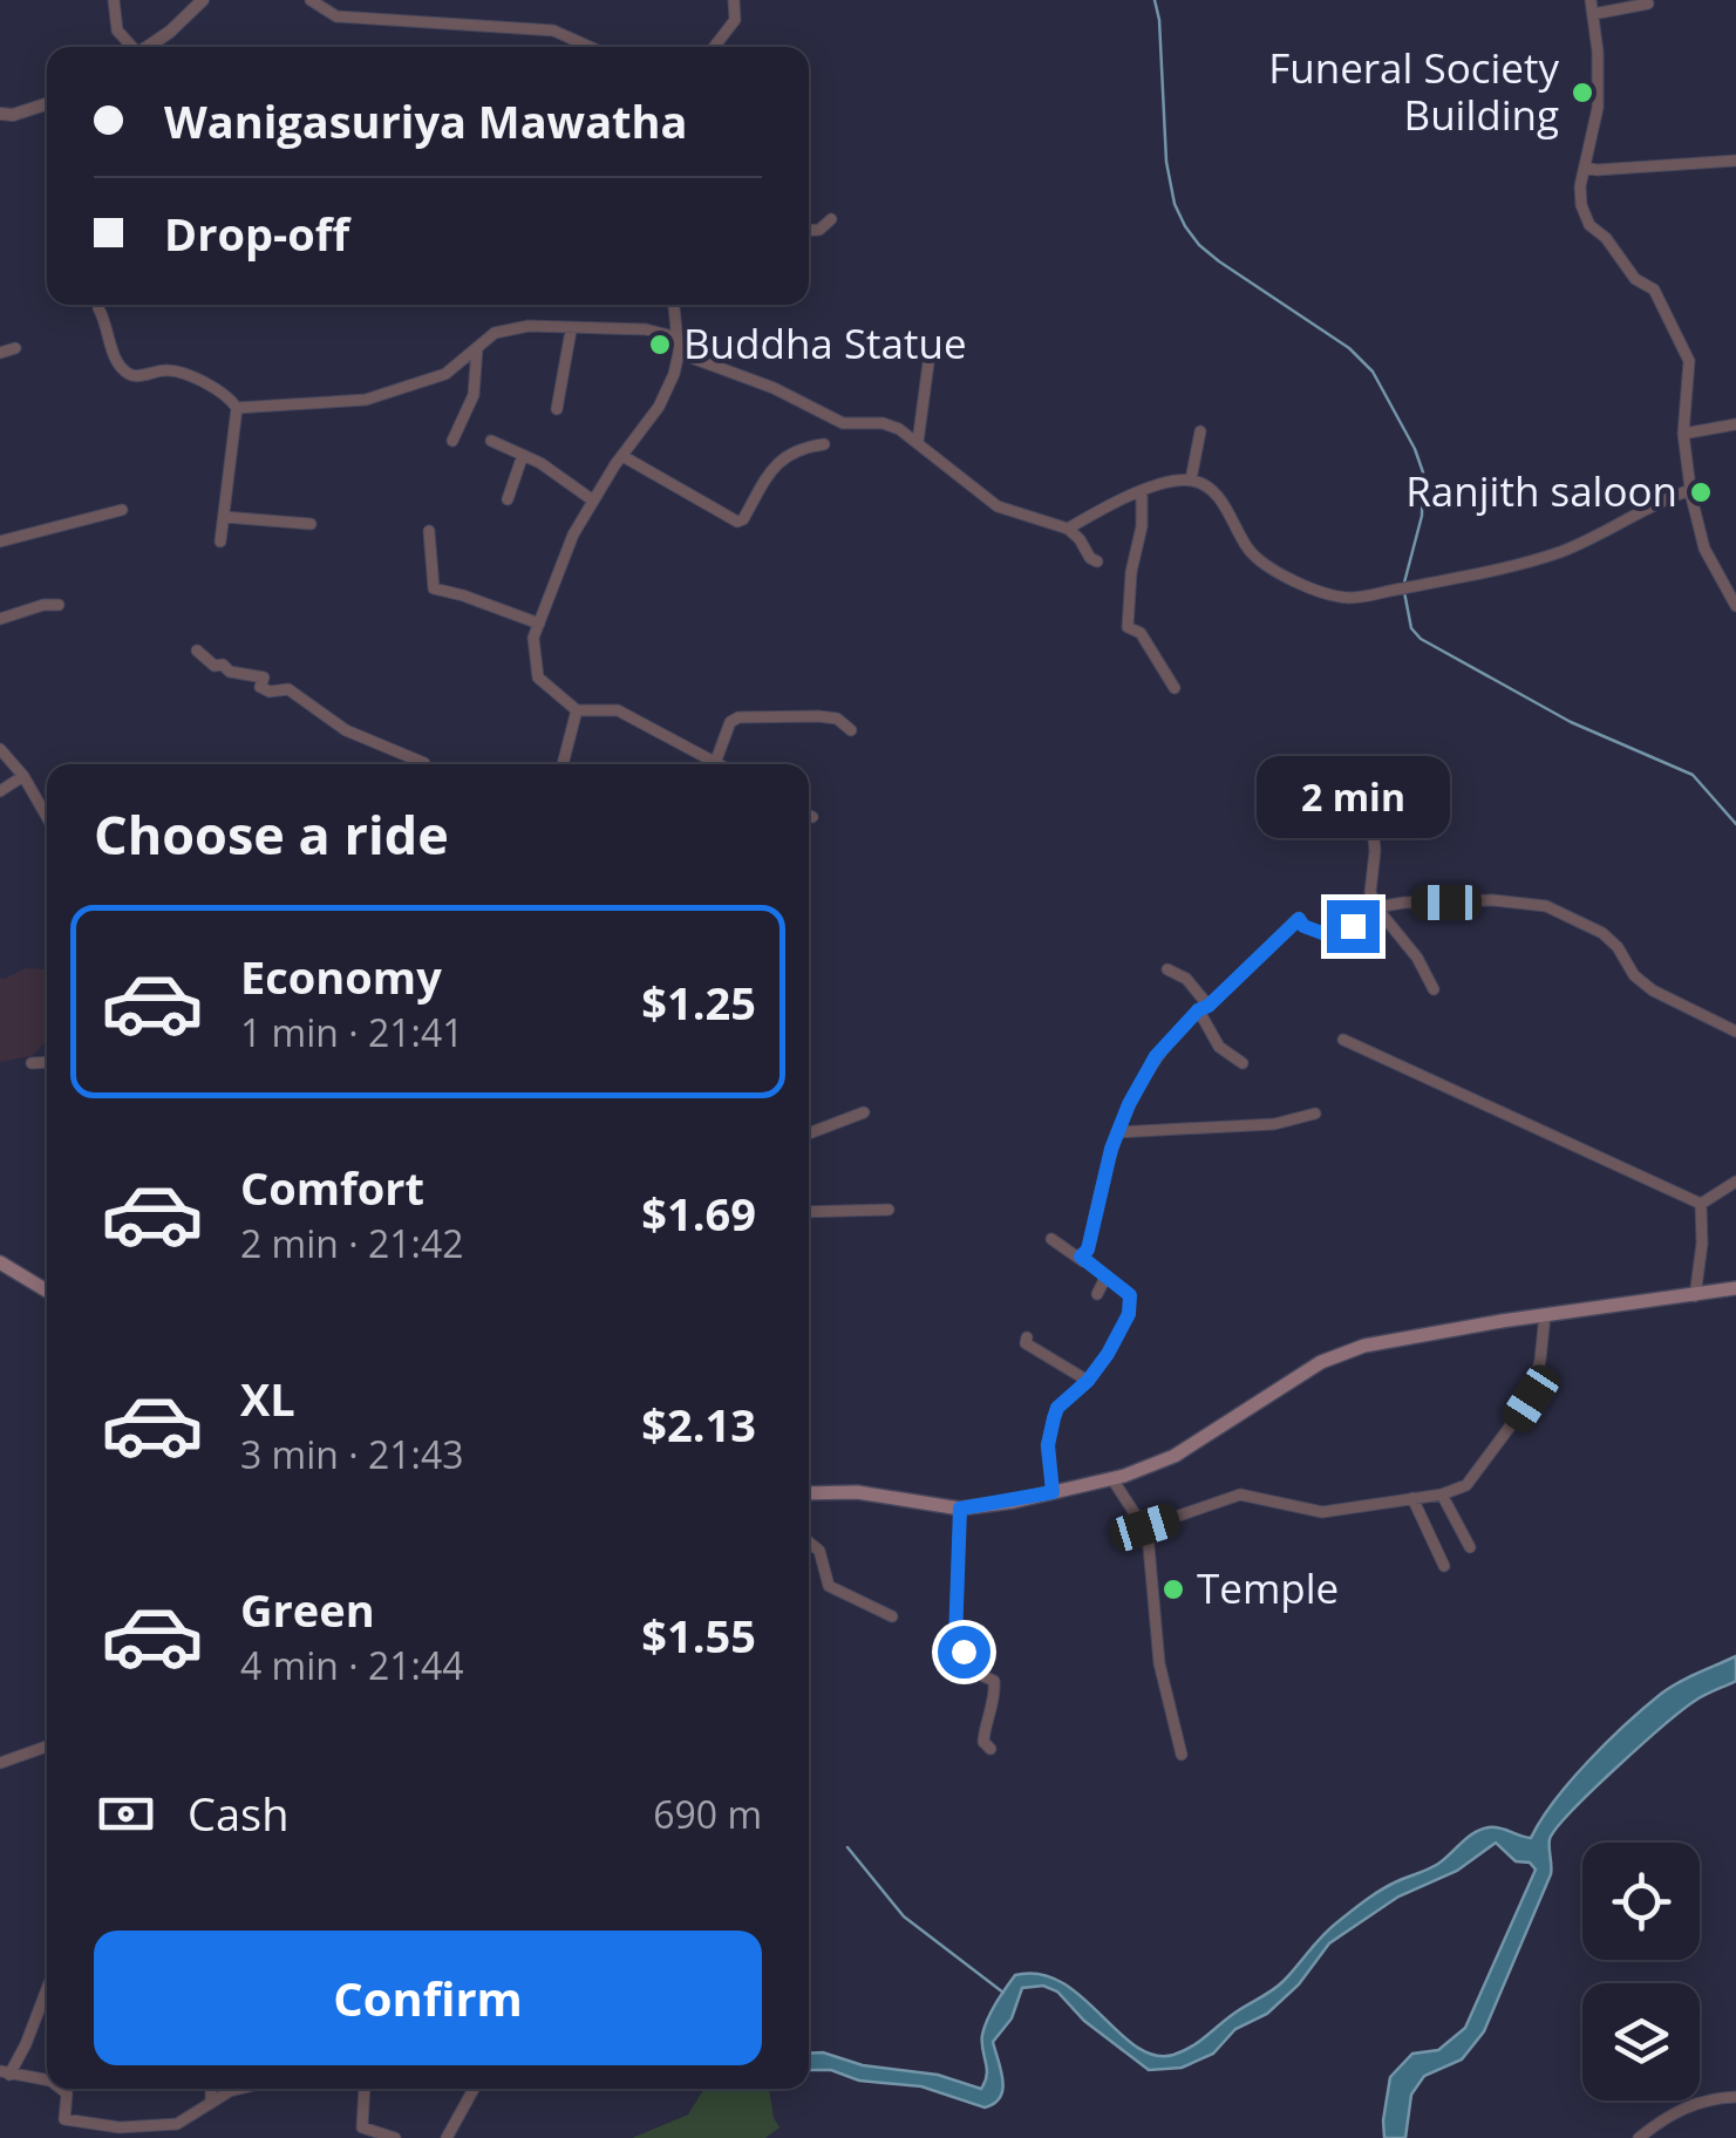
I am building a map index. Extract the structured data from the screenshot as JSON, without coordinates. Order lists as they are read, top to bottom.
{
  "places": [
    "Funeral Society Building",
    "Buddha Statue",
    "Ranjith saloon",
    "Temple"
  ],
  "page": {
    "banner": ["Wanigasuriya Mawatha", "Drop-off"],
    "bubble": "2 min",
    "heading": "Choose a ride",
    "list": [
      {
        "name": "Economy",
        "note": "1 min · 21:41",
        "value": "$1.25"
      },
      {
        "name": "Comfort",
        "note": "2 min · 21:42",
        "value": "$1.69"
      },
      {
        "name": "XL",
        "note": "3 min · 21:43",
        "value": "$2.13"
      },
      {
        "name": "Green",
        "note": "4 min · 21:44",
        "value": "$1.55"
      }
    ],
    "pay": ["Cash", "690 m"],
    "buttons": "Confirm"
  }
}
